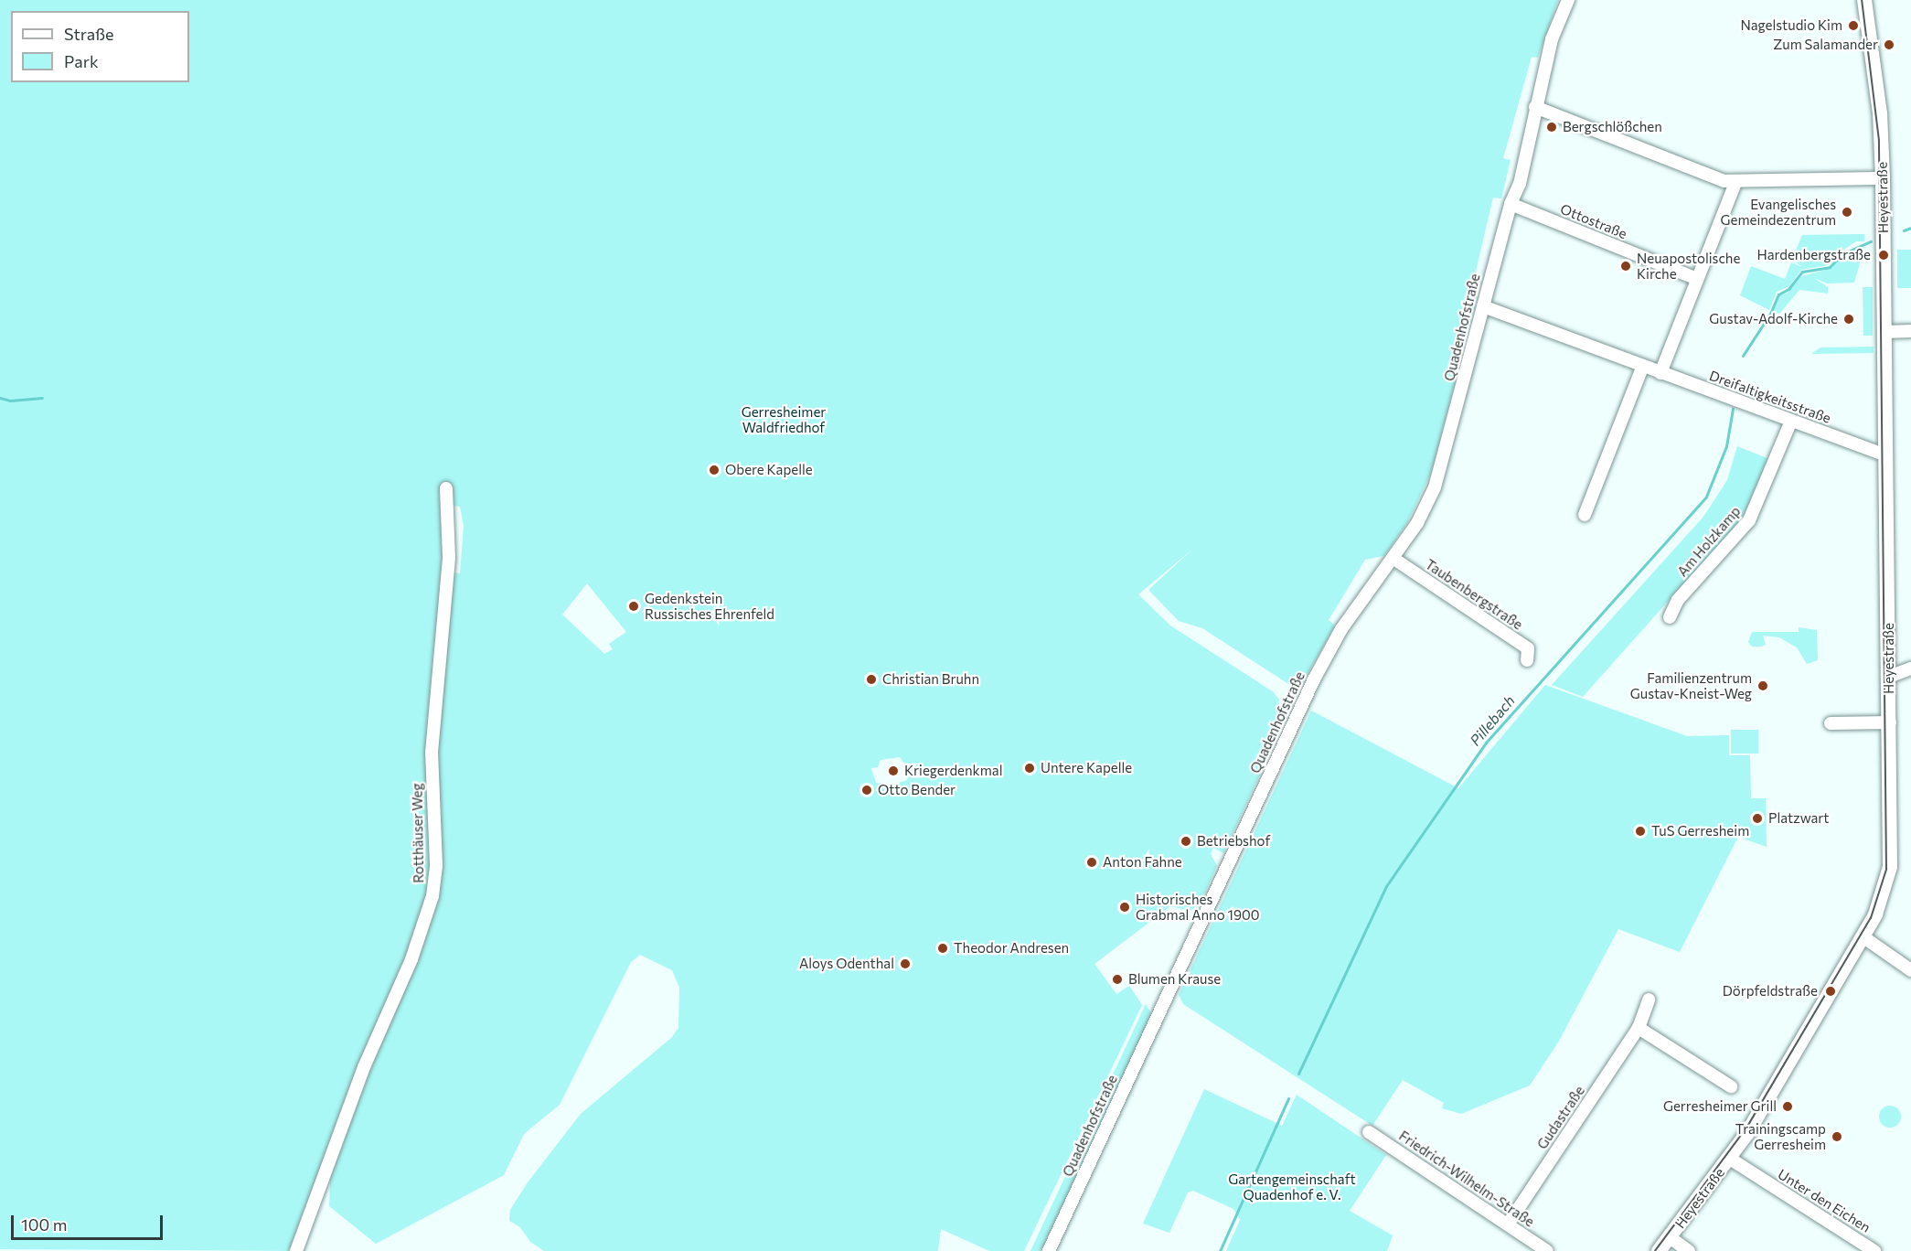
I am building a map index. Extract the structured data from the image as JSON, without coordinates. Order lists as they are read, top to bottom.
{
  "streets": {
    "street": [
      "Heyestraße",
      "Ottostraße",
      "Quadenhofstraße",
      "Dreifaltigkeitsstraße",
      "Am Holzkamp",
      "Taubenbergstraße",
      "Rotthäuser Weg",
      "Gudastraße",
      "Friedrich-Wilhelm-Straße",
      "Unter den Eichen"
    ]
  },
  "crossings": [
    ["Heyestraße", "Dreifaltigkeitsstraße"],
    ["Heyestraße", "Unter den Eichen"],
    ["Ottostraße", "Quadenhofstraße"],
    ["Quadenhofstraße", "Dreifaltigkeitsstraße"],
    ["Quadenhofstraße", "Taubenbergstraße"],
    ["Dreifaltigkeitsstraße", "Am Holzkamp"],
    ["Gudastraße", "Friedrich-Wilhelm-Straße"]
  ],
  "water": ["Pillebach"],
  "parks": ["Gerresheimer Waldfriedhof", "Gartengemeinschaft Quadenhof e. V."],
  "places": [
    "Nagelstudio Kim",
    "Zum Salamander",
    "Bergschlößchen",
    "Evangelisches Gemeindezentrum",
    "Hardenbergstraße",
    "Neuapostolische Kirche",
    "Gustav-Adolf-Kirche",
    "Obere Kapelle",
    "Gedenkstein Russisches Ehrenfeld",
    "Christian Bruhn",
    "Familienzentrum Gustav-Kneist-Weg",
    "Untere Kapelle",
    "Kriegerdenkmal",
    "Otto Bender",
    "Platzwart",
    "TuS Gerresheim",
    "Betriebshof",
    "Anton Fahne",
    "Historisches Grabmal Anno 1900",
    "Theodor Andresen",
    "Aloys Odenthal",
    "Blumen Krause",
    "Dörpfeldstraße",
    "Gerresheimer Grill",
    "Trainingscamp Gerresheim"
  ],
  "legend": ["Straße", "Park"],
  "scale_bar": "100 m"
}
